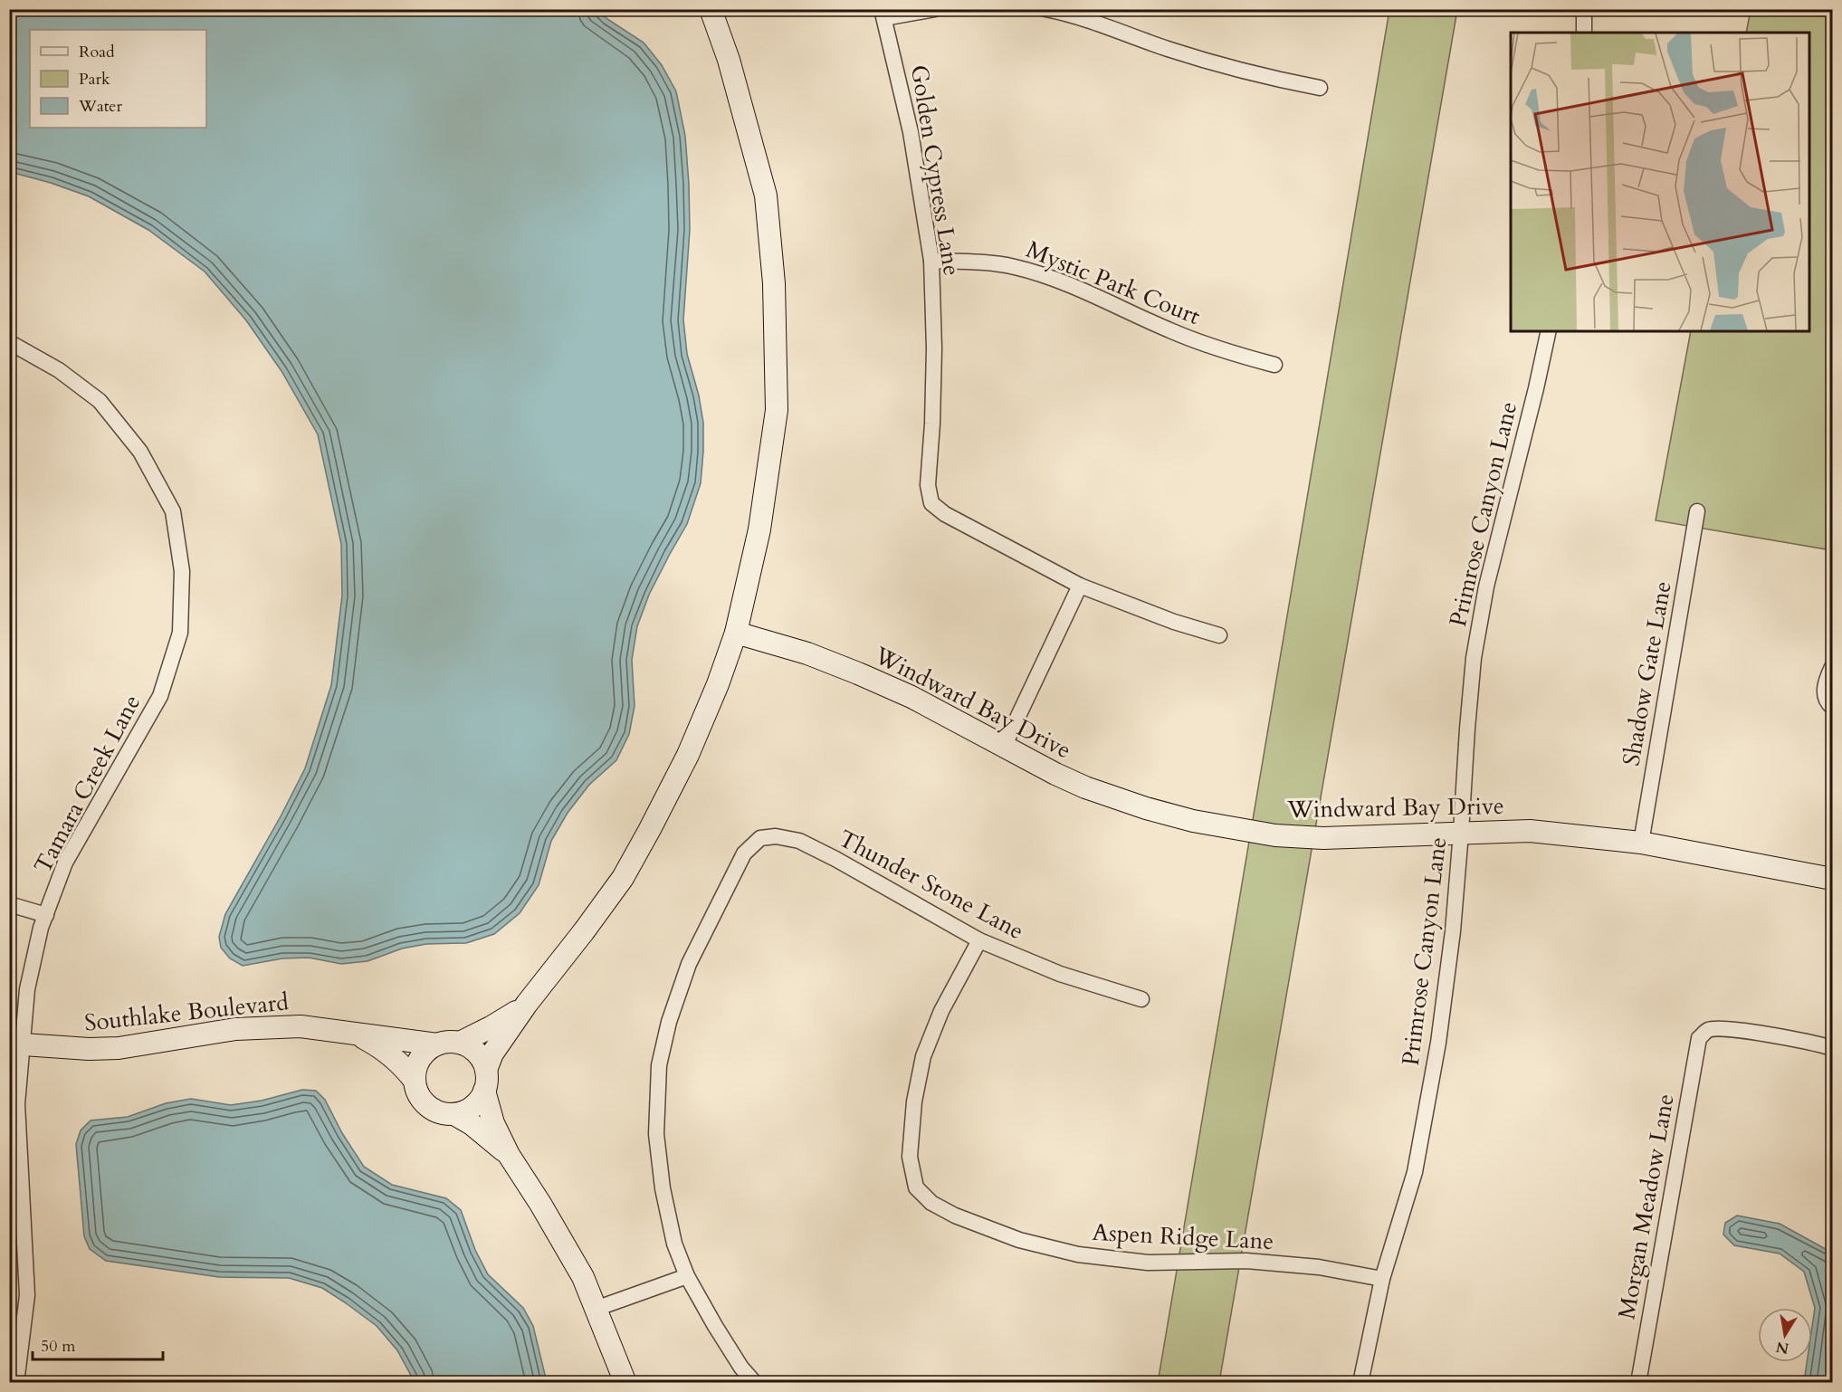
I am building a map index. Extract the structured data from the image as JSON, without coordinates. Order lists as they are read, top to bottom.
{
  "streets": {
    "street": [
      "Golden Cypress Lane",
      "Mystic Park Court",
      "Primrose Canyon Lane",
      "Shadow Gate Lane",
      "Windward Bay Drive",
      "Tamara Creek Lane",
      "Thunder Stone Lane",
      "Southlake Boulevard",
      "Morgan Meadow Lane",
      "Aspen Ridge Lane"
    ]
  },
  "crossings": [
    ["Golden Cypress Lane", "Mystic Park Court"],
    ["Primrose Canyon Lane", "Windward Bay Drive"],
    ["Primrose Canyon Lane", "Aspen Ridge Lane"],
    ["Shadow Gate Lane", "Windward Bay Drive"],
    ["Tamara Creek Lane", "Southlake Boulevard"],
    ["Thunder Stone Lane", "Aspen Ridge Lane"]
  ],
  "legend": ["Road", "Park", "Water"],
  "scale_bar": "50 m",
  "north": "bottom"
}
